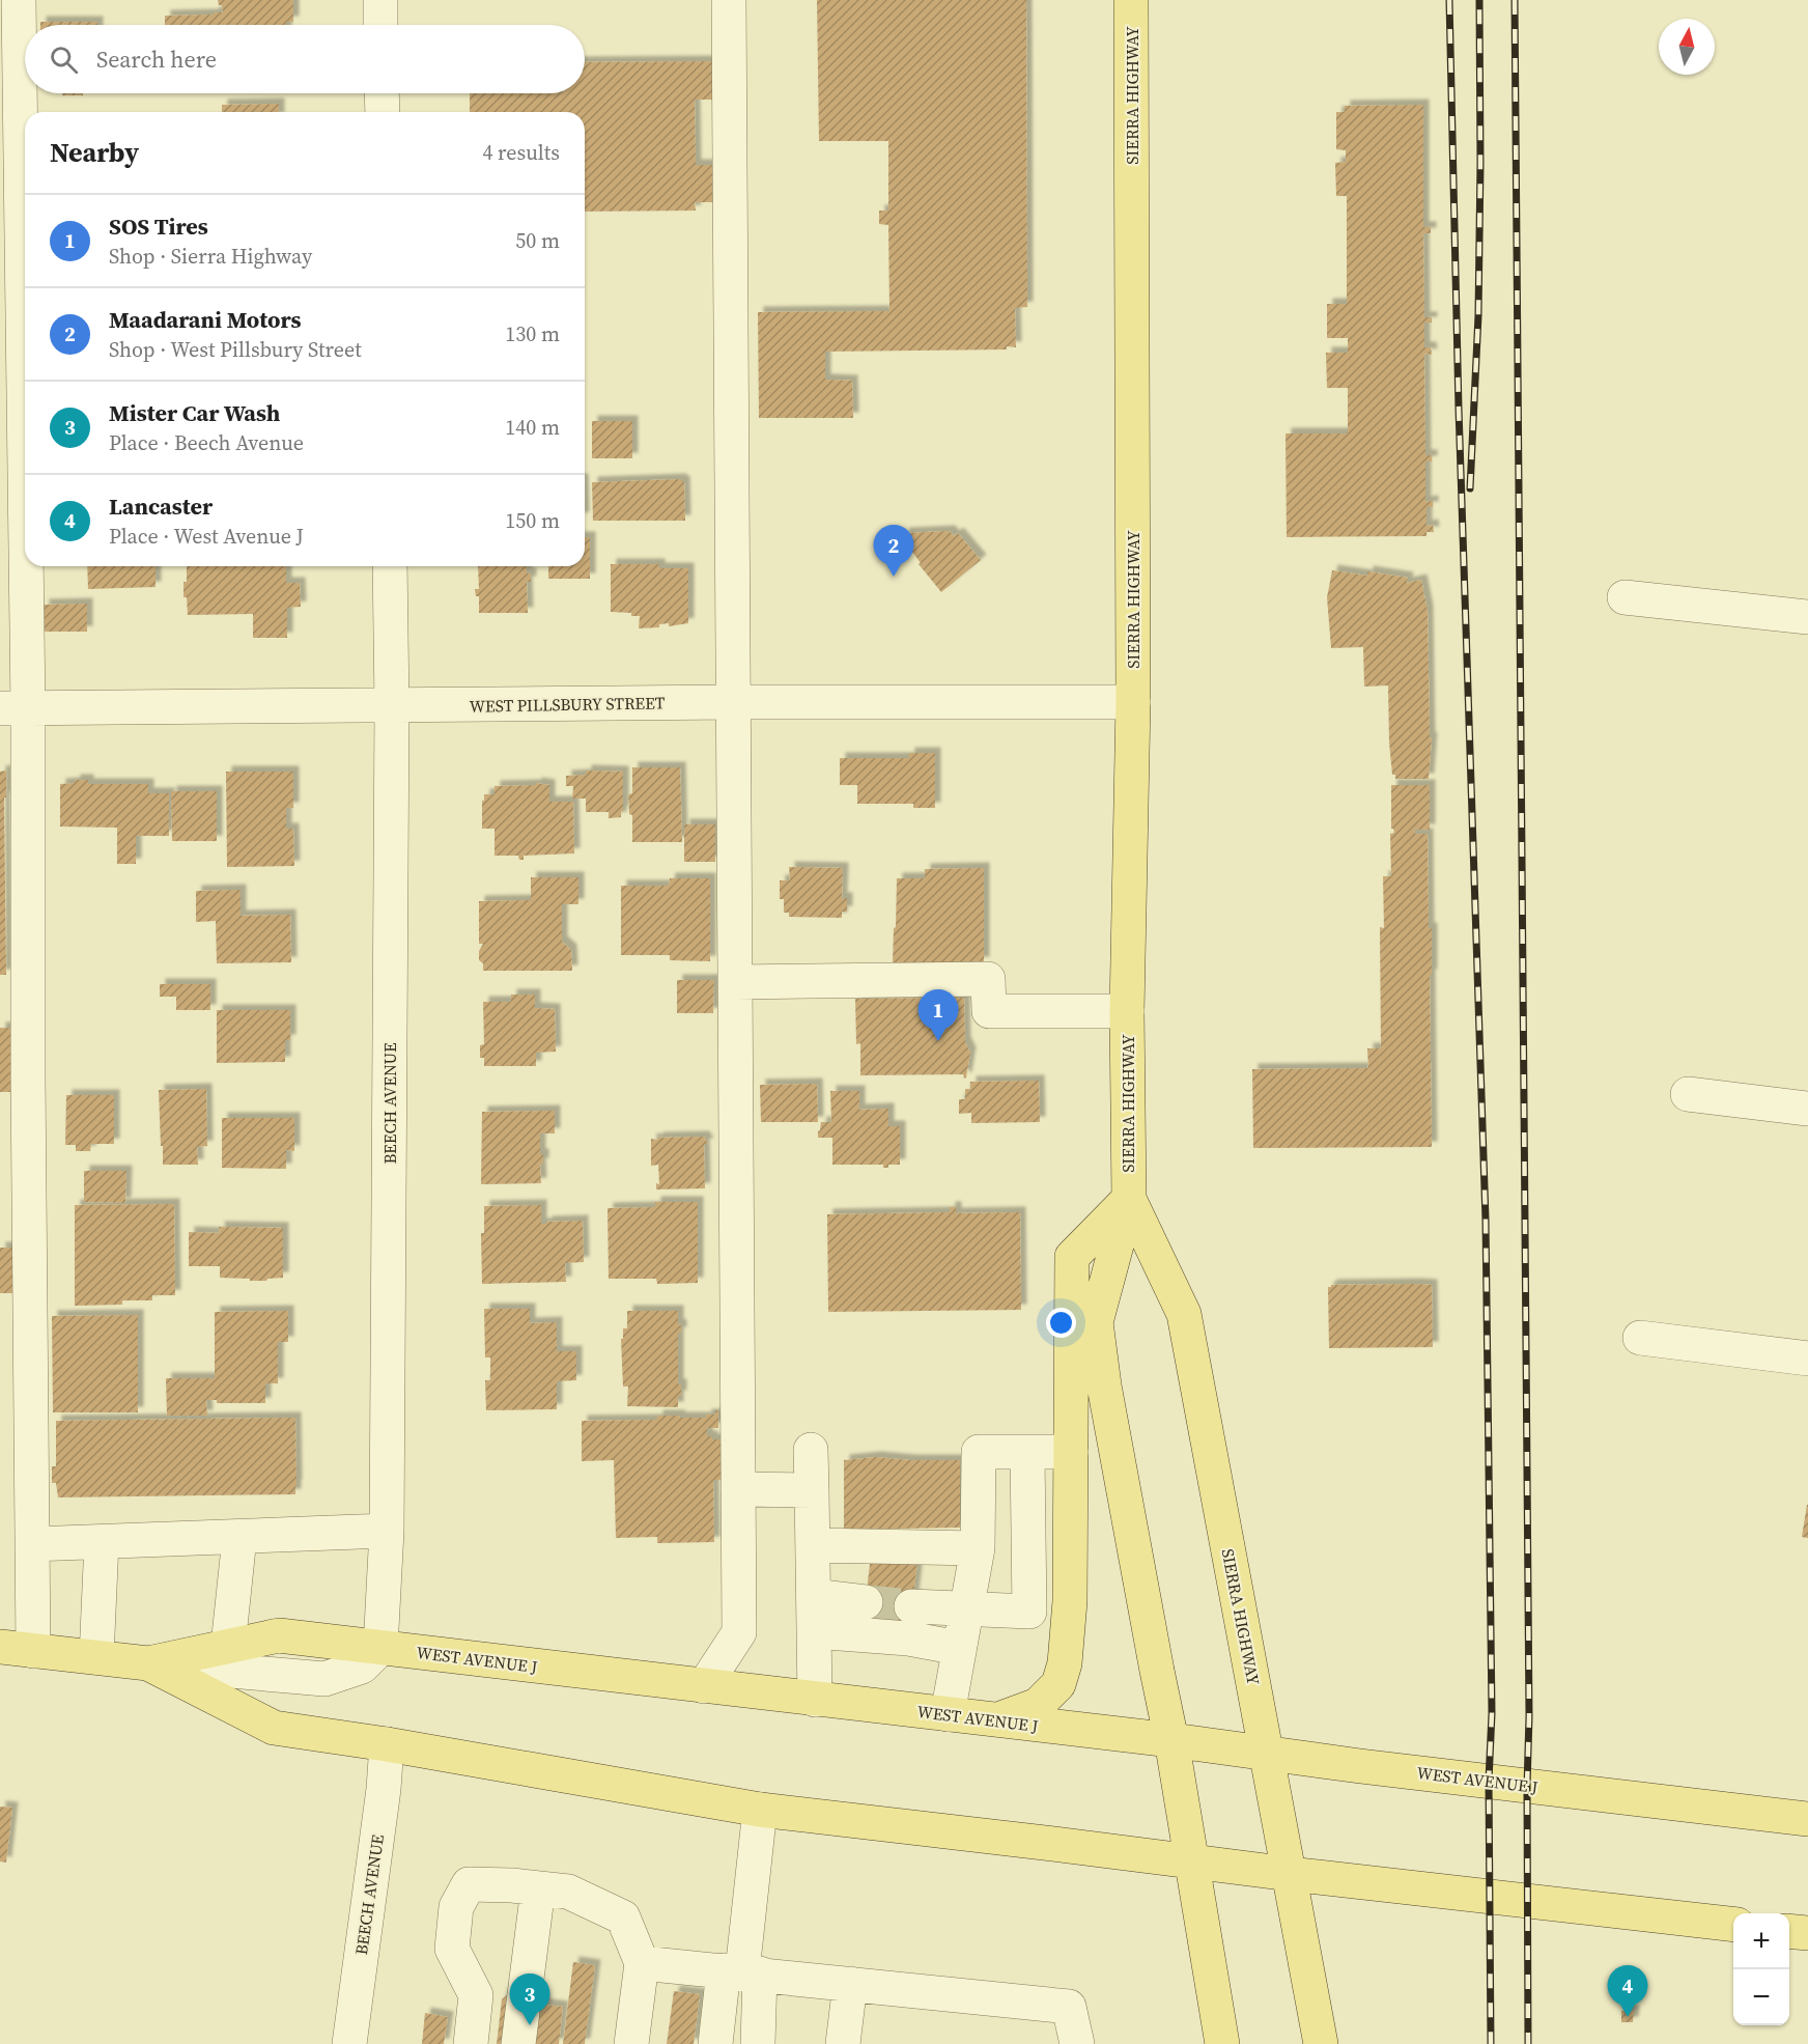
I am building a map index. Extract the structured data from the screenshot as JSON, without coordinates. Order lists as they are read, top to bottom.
{
  "streets": {
    "main road": ["SIERRA HIGHWAY", "WEST AVENUE J"],
    "street": ["WEST PILLSBURY STREET", "BEECH AVENUE"]
  },
  "crossings": [
    ["SIERRA HIGHWAY", "WEST PILLSBURY STREET"],
    ["SIERRA HIGHWAY", "WEST AVENUE J"],
    ["WEST PILLSBURY STREET", "BEECH AVENUE"],
    ["BEECH AVENUE", "WEST AVENUE J"]
  ],
  "north": "top",
  "page": {
    "search": "Search here",
    "heading": ["Nearby", "4 results"],
    "list": [
      {
        "mark": "1",
        "name": "SOS Tires",
        "note": "Shop · Sierra Highway",
        "value": "50 m"
      },
      {
        "mark": "2",
        "name": "Maadarani Motors",
        "note": "Shop · West Pillsbury Street",
        "value": "130 m"
      },
      {
        "mark": "3",
        "name": "Mister Car Wash",
        "note": "Place · Beech Avenue",
        "value": "140 m"
      },
      {
        "mark": "4",
        "name": "Lancaster",
        "note": "Place · West Avenue J",
        "value": "150 m"
      }
    ],
    "pins": [
      "2",
      "1",
      "4",
      "3"
    ],
    "map_buttons": ["+", "−"]
  }
}
